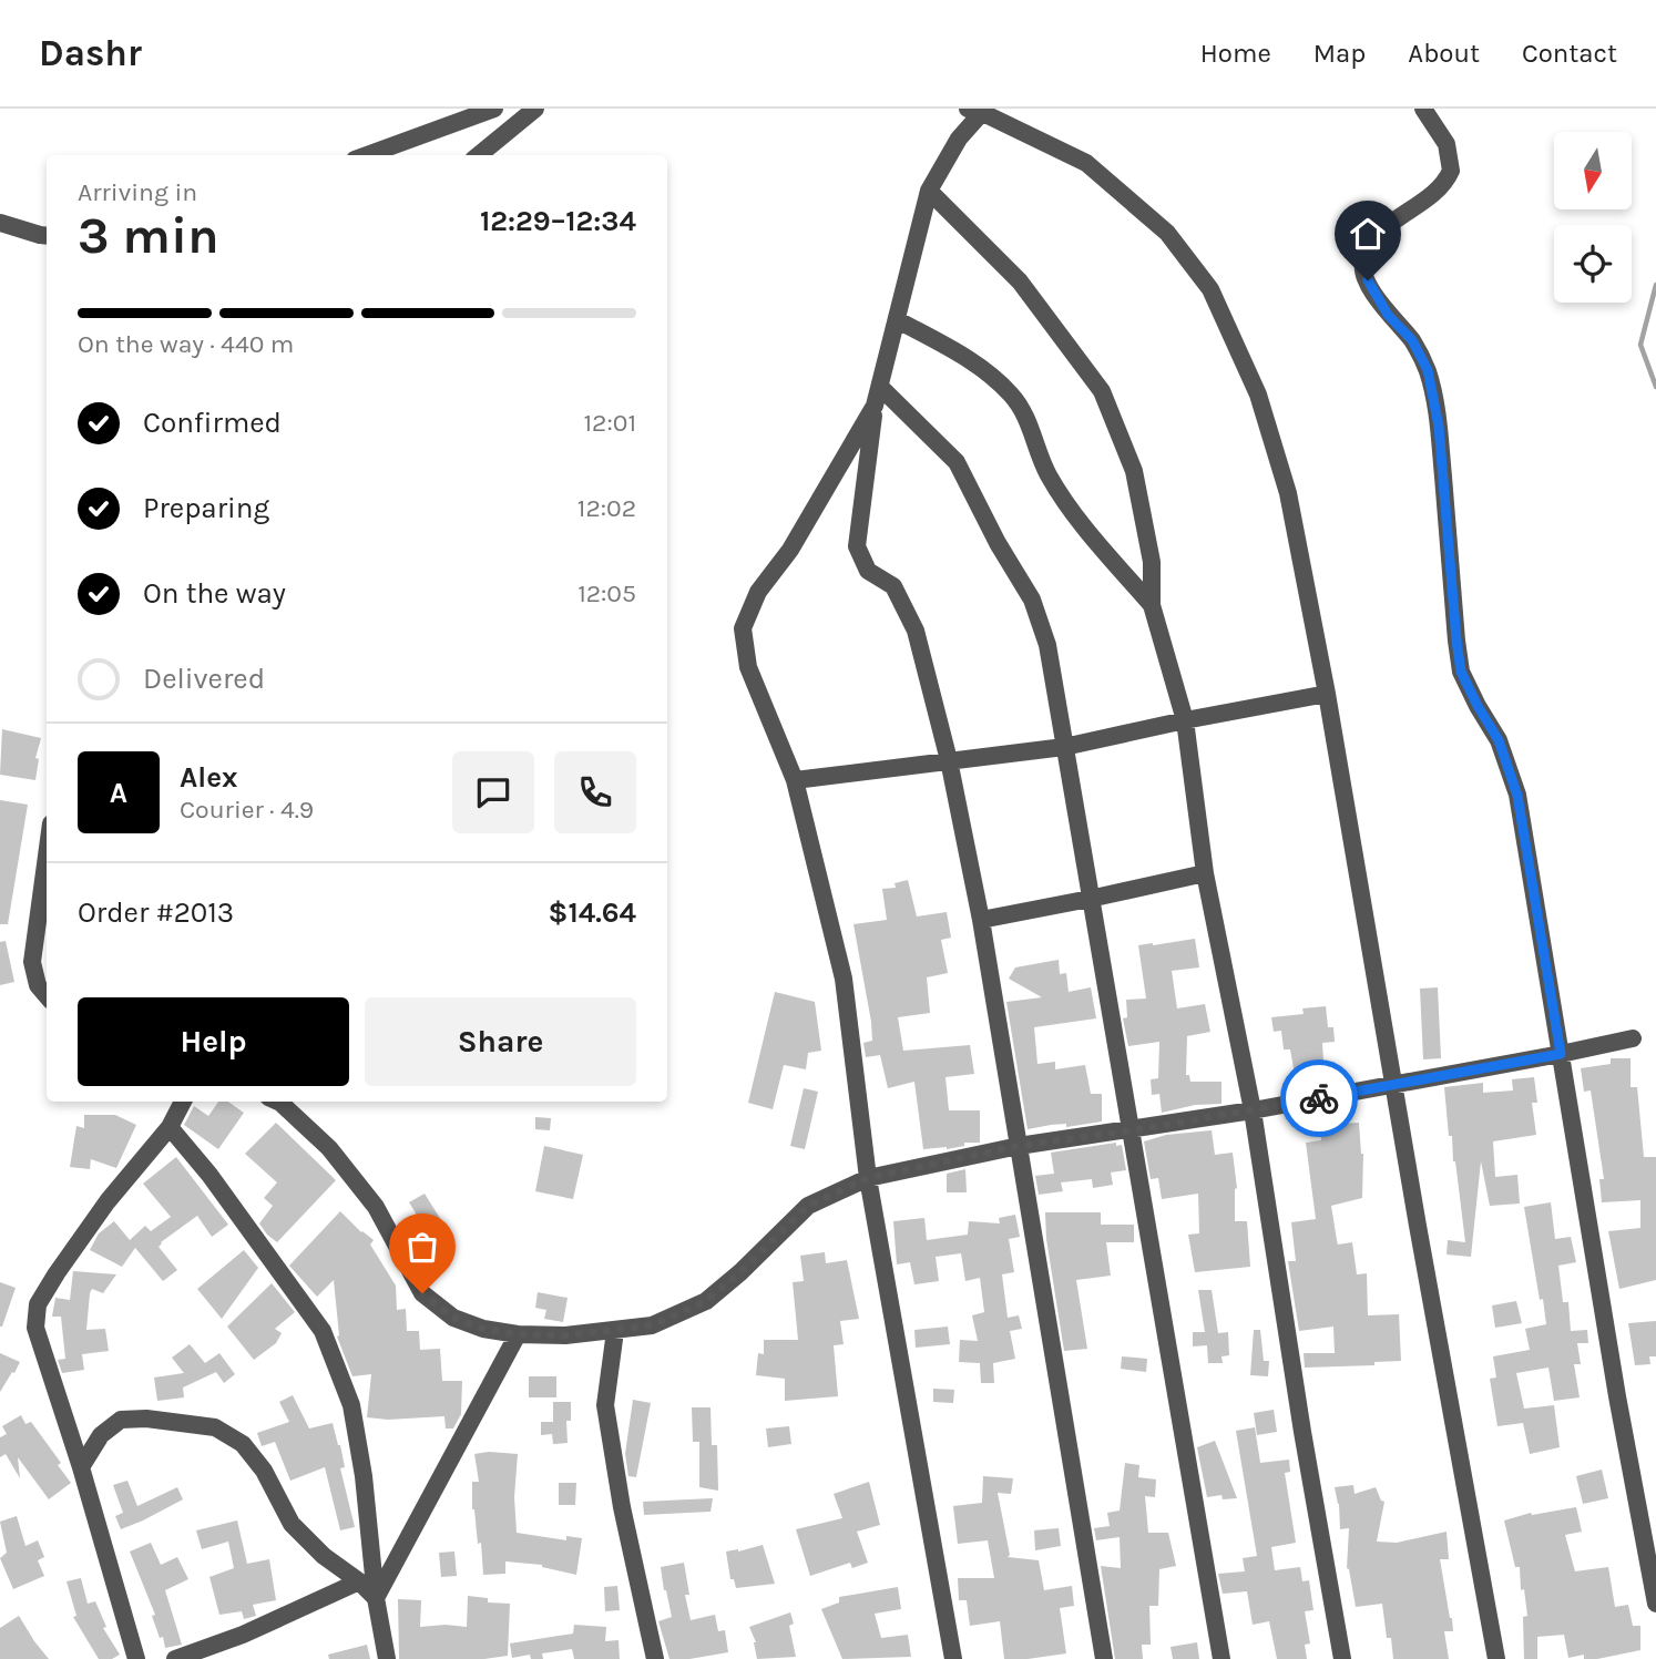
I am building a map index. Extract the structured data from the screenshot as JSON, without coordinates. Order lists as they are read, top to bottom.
{
  "north": "bottom",
  "page": {
    "header": "Dashr",
    "nav": [
      "Home",
      "Map",
      "About",
      "Contact"
    ],
    "heading": ["3 min", "Arriving in", "12:29–12:34"],
    "panel": [
      "Alex",
      "Courier · 4.9",
      "Order #2013",
      "$14.64"
    ],
    "bar": "On the way · 440 m",
    "list": [
      ["Confirmed", "12:01"],
      ["Preparing", "12:02"],
      ["On the way", "12:05"],
      "Delivered"
    ],
    "round": "A",
    "buttons": ["Help", "Share"]
  }
}
